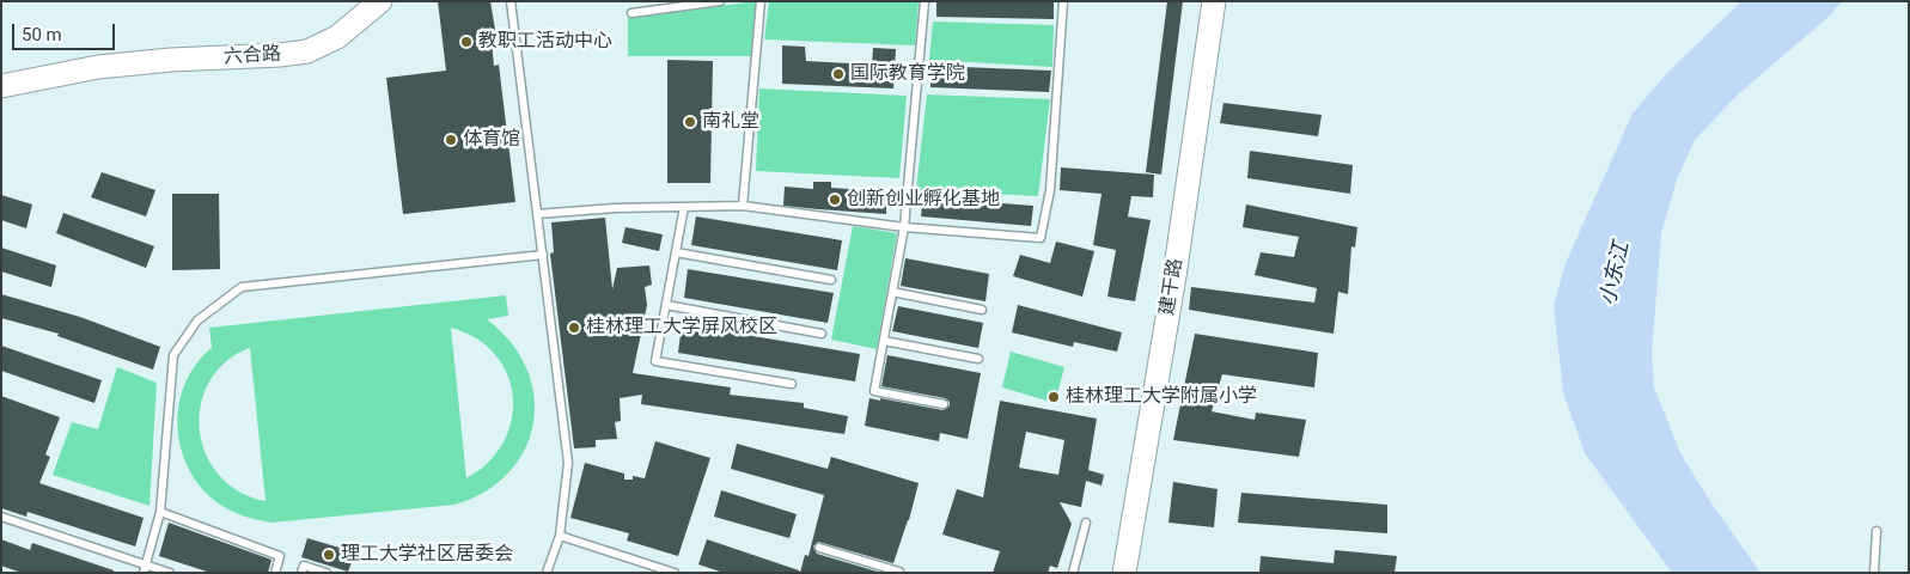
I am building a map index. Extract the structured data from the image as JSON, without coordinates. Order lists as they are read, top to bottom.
{
  "streets": {
    "main road": ["六合路", "建干路"]
  },
  "water": ["小东江"],
  "places": [
    "教职工活动中心",
    "国际教育学院",
    "南礼堂",
    "体育馆",
    "创新创业孵化基地",
    "桂林理工大学屏风校区",
    "桂林理工大学附属小学",
    "理工大学社区居委会"
  ],
  "scale_bar": "50 m"
}
